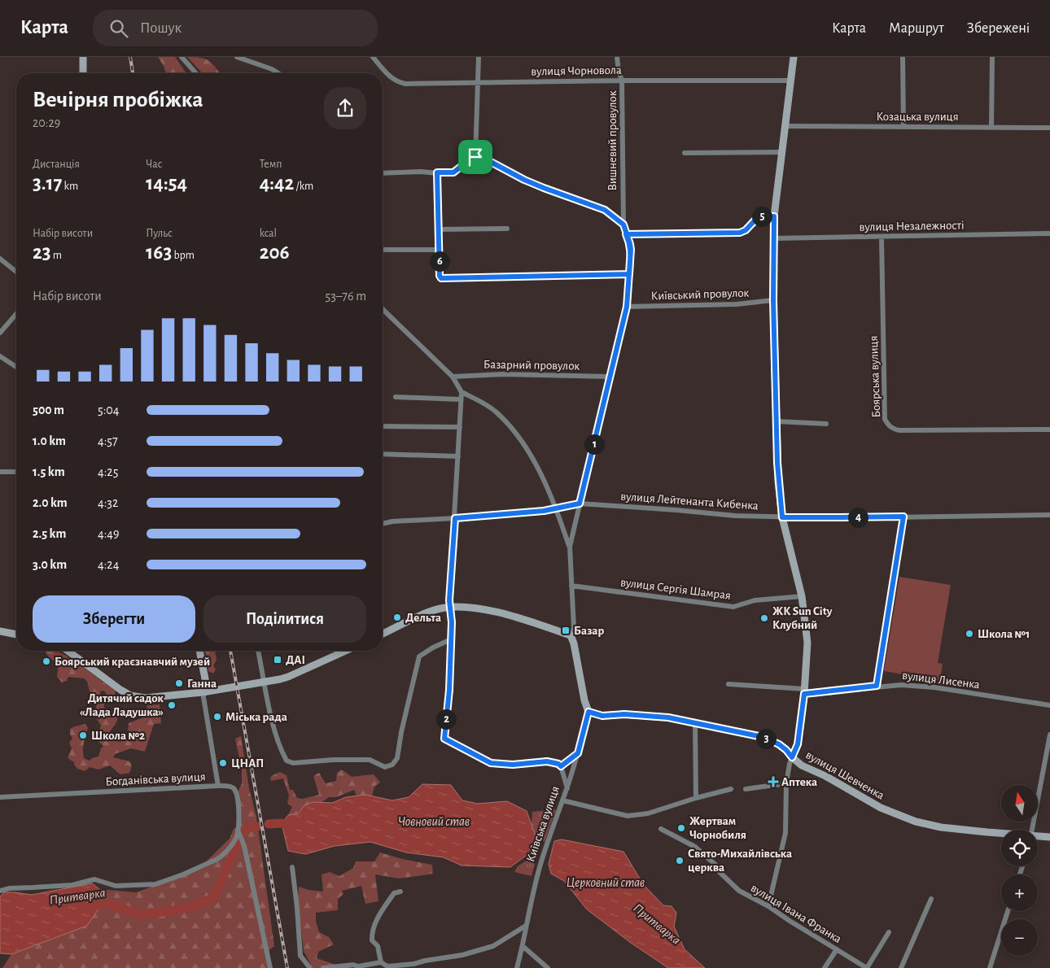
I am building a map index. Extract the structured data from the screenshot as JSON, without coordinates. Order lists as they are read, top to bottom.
{
  "streets": {
    "street": [
      "вулиця Чорновола",
      "Козацька вулиця",
      "Вишневий провулок",
      "вулиця Незалежності",
      "Київський провулок",
      "Базарний провулок",
      "Боярська вулиця",
      "вулиця Лейтенанта Кибенка",
      "вулиця Сергія Шамрая",
      "вулиця Лисенка",
      "вулиця Шевченка",
      "Богданівська вулиця",
      "Київська вулиця",
      "вулиця Івана Франка"
    ]
  },
  "crossings": [
    ["вулиця Чорновола", "Вишневий провулок"],
    ["Вишневий провулок", "Київський провулок"],
    ["вулиця Незалежності", "Боярська вулиця"],
    ["вулиця Шевченка", "Київська вулиця"]
  ],
  "water": ["Човновий став", "Церковний став", "Притварка"],
  "places": {
    "other": [
      "Дельта",
      "ЖК Sun City Клубний",
      "Школа №1",
      "Боярський краєзнавчий музей",
      "Ганна",
      "Дитячий садок «Лада Ладушка»",
      "Міська рада",
      "Школа №2",
      "ЦНАП",
      "Жертвам Чорнобиля",
      "Свято-Михайлівська церква"
    ],
    "transit": ["Базар", "ДАІ"],
    "health": ["Аптека"]
  },
  "north": "top",
  "page": {
    "header": "Карта",
    "search": "Пошук",
    "nav": ["Карта", "Маршрут", "Збережені"],
    "heading": ["Вечірня пробіжка", "20:29"],
    "stats": [
      ["Дистанція", "3.17 km"],
      ["Час", "14:54"],
      ["Темп", "4:42 /km"],
      ["Набір висоти", "23 m"],
      ["Пульс", "163 bpm"],
      ["kcal", "206"]
    ],
    "pins": [
      "5",
      "6",
      "1",
      "4",
      "2",
      "3"
    ],
    "chart": ["Набір висоти", "53–76 m"],
    "list": [
      {
        "name": "500 m",
        "note": "5:04"
      },
      {
        "name": "1.0 km",
        "note": "4:57"
      },
      {
        "name": "1.5 km",
        "note": "4:25"
      },
      {
        "name": "2.0 km",
        "note": "4:32"
      },
      {
        "name": "2.5 km",
        "note": "4:49"
      },
      {
        "name": "3.0 km",
        "note": "4:24"
      }
    ],
    "buttons": ["Зберегти", "Поділитися"],
    "map_buttons": ["+", "−"]
  }
}
